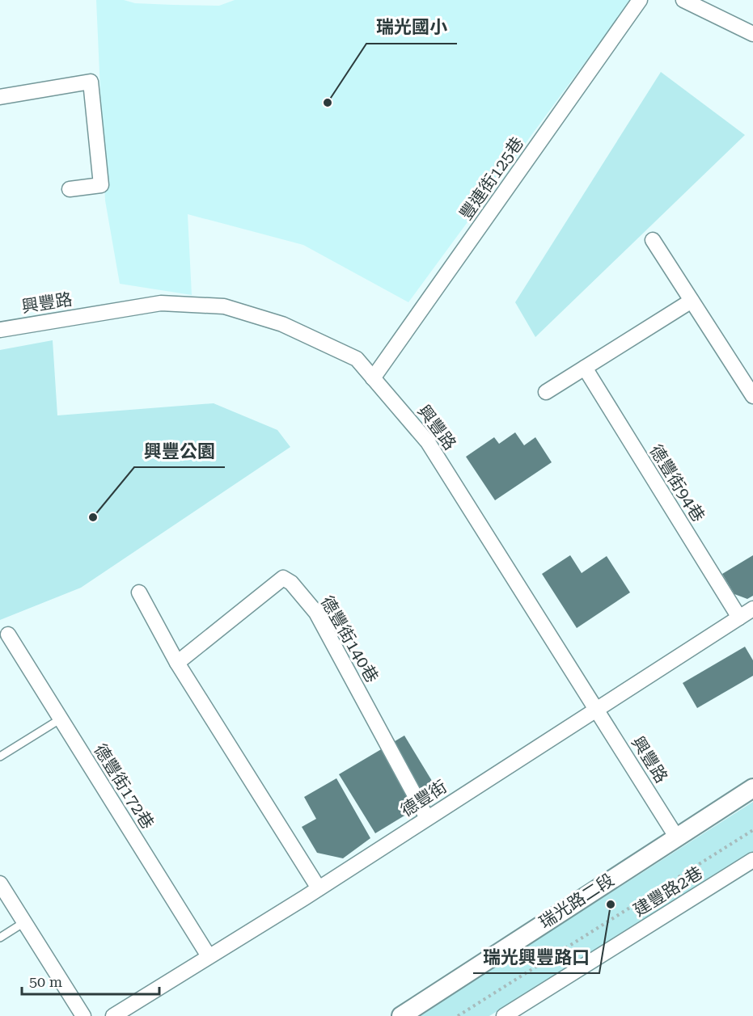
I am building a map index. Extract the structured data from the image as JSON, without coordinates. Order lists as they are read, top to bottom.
{
  "streets": {
    "street": [
      "豐連街125巷",
      "興豐路",
      "德豐街94巷",
      "德豐街140巷",
      "德豐街172巷",
      "德豐街",
      "建豐路2巷",
      "瑞光路二段"
    ]
  },
  "crossings": [
    ["豐連街125巷", "興豐路"],
    ["興豐路", "德豐街"],
    ["興豐路", "瑞光路二段"],
    ["德豐街94巷", "德豐街"],
    ["德豐街140巷", "德豐街"],
    ["德豐街172巷", "德豐街"]
  ],
  "places": ["瑞光國小", "興豐公園", "瑞光興豐路口"],
  "scale_bar": "50 m"
}
